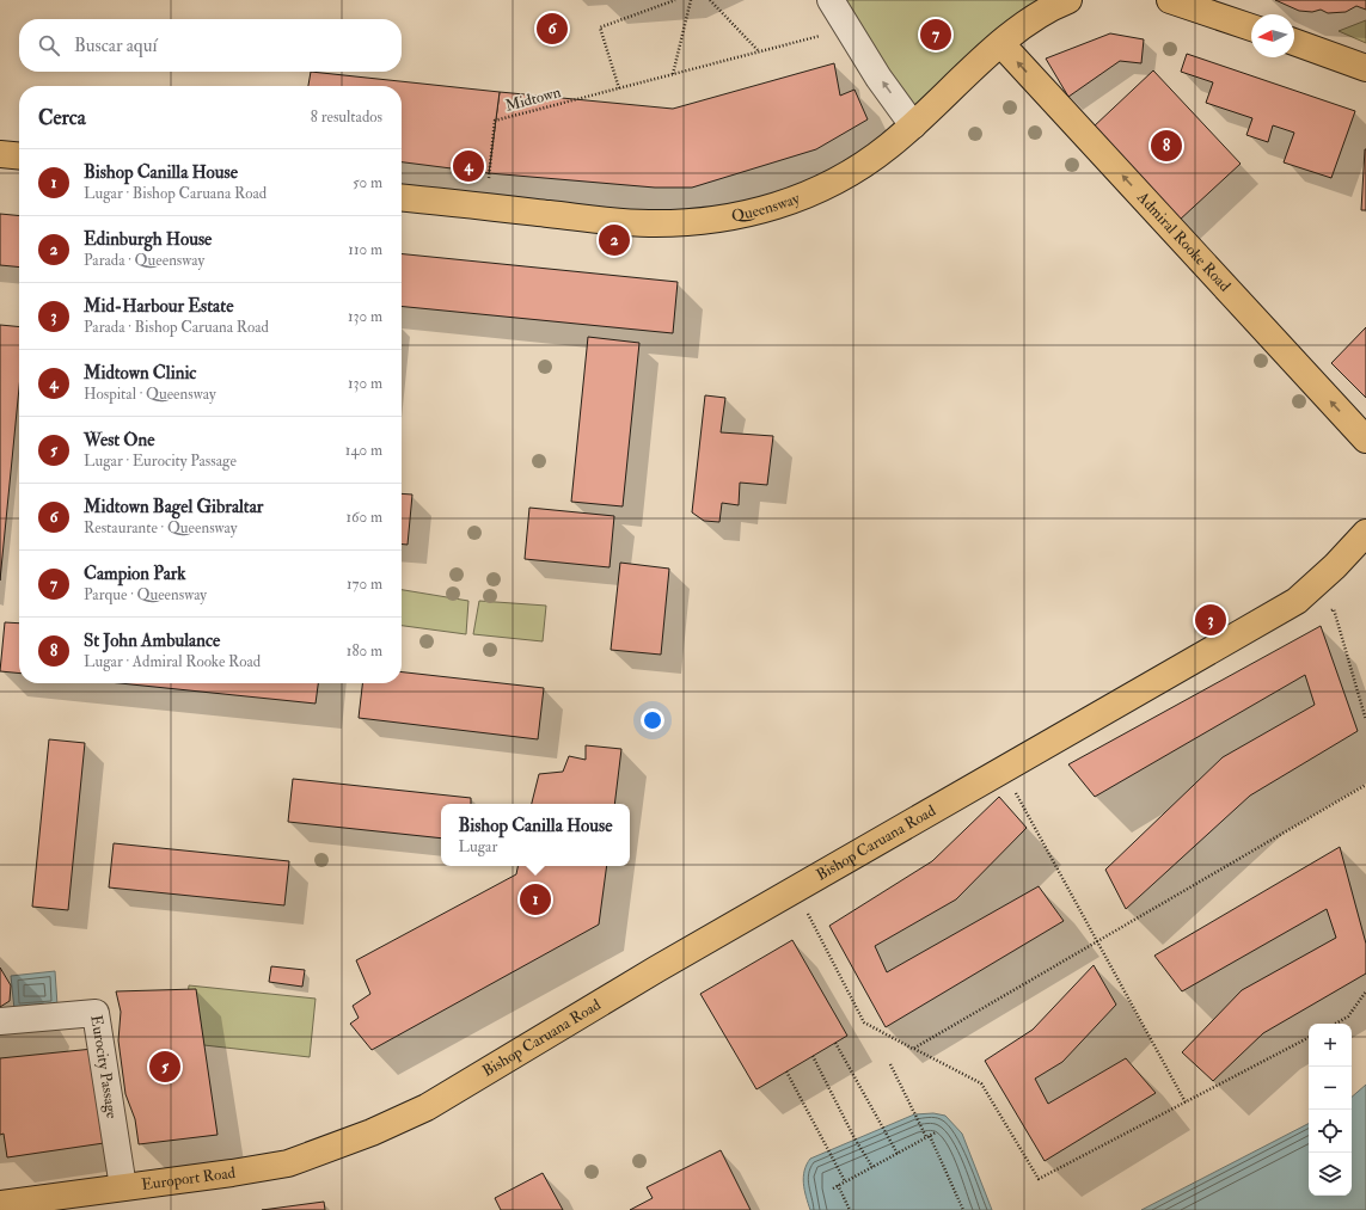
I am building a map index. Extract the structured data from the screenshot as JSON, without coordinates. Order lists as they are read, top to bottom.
{
  "streets": {
    "main road": [
      "Queensway",
      "Admiral Rooke Road",
      "Bishop Caruana Road",
      "Europort Road"
    ],
    "street": ["Eurocity Passage"],
    "path": ["Midtown"]
  },
  "crossings": [
    ["Queensway", "Admiral Rooke Road"],
    ["Bishop Caruana Road", "Europort Road"],
    ["Eurocity Passage", "Europort Road"]
  ],
  "one_way": ["Admiral Rooke Road"],
  "north": "left",
  "page": {
    "pins": [
      "6",
      "7",
      "8",
      "4",
      "2",
      "3",
      "1",
      "5"
    ],
    "search": "Buscar aquí",
    "heading": ["Cerca", "8 resultados"],
    "list": [
      {
        "mark": "1",
        "name": "Bishop Canilla House",
        "note": "Lugar · Bishop Caruana Road",
        "value": "50 m"
      },
      {
        "mark": "2",
        "name": "Edinburgh House",
        "note": "Parada · Queensway",
        "value": "110 m"
      },
      {
        "mark": "3",
        "name": "Mid-Harbour Estate",
        "note": "Parada · Bishop Caruana Road",
        "value": "130 m"
      },
      {
        "mark": "4",
        "name": "Midtown Clinic",
        "note": "Hospital · Queensway",
        "value": "130 m"
      },
      {
        "mark": "5",
        "name": "West One",
        "note": "Lugar · Eurocity Passage",
        "value": "140 m"
      },
      {
        "mark": "6",
        "name": "Midtown Bagel Gibraltar",
        "note": "Restaurante · Queensway",
        "value": "160 m"
      },
      {
        "mark": "7",
        "name": "Campion Park",
        "note": "Parque · Queensway",
        "value": "170 m"
      },
      {
        "mark": "8",
        "name": "St John Ambulance",
        "note": "Lugar · Admiral Rooke Road",
        "value": "180 m"
      }
    ],
    "popup": ["Bishop Canilla House", "Lugar"],
    "map_buttons": ["+", "−"]
  }
}
